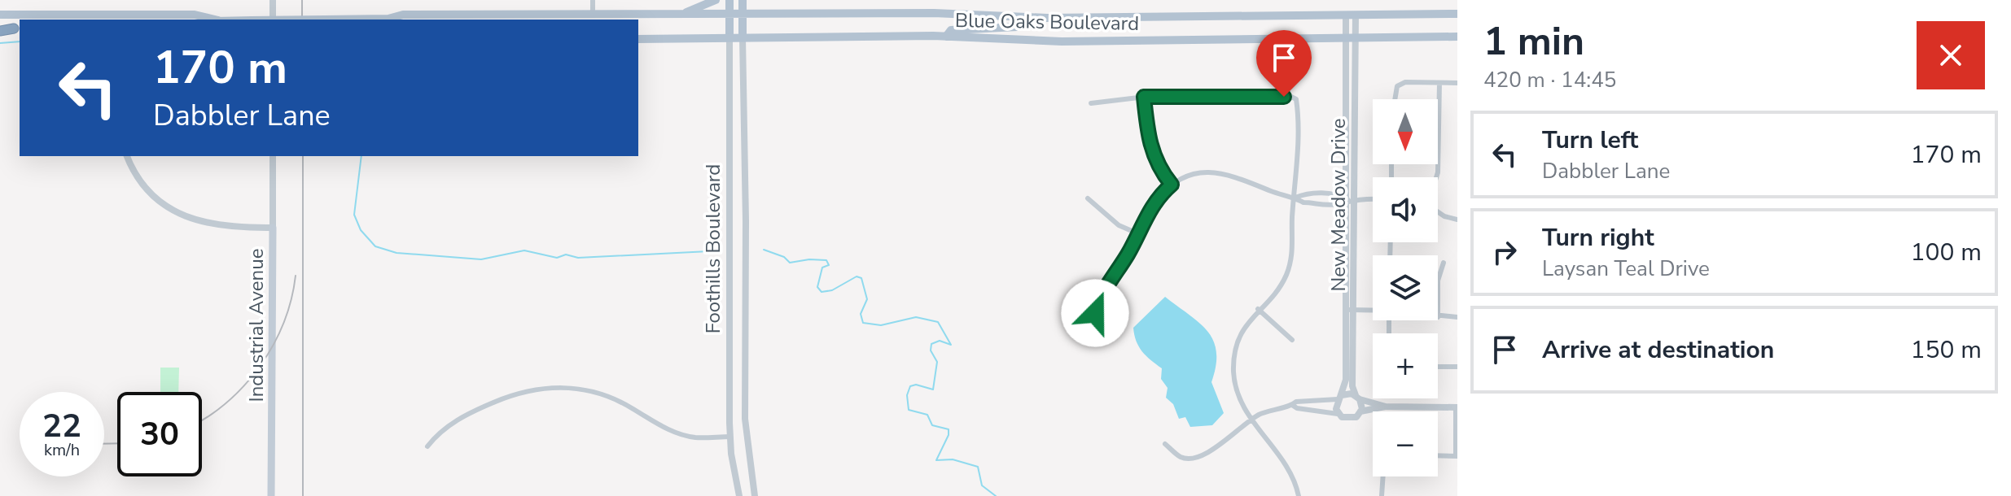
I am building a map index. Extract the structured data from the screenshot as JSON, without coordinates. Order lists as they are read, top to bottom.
{
  "streets": {
    "main road": ["Blue Oaks Boulevard", "Foothills Boulevard", "Industrial Avenue"],
    "street": ["New Meadow Drive"]
  },
  "crossings": [
    ["Blue Oaks Boulevard", "New Meadow Drive"],
    ["Blue Oaks Boulevard", "Foothills Boulevard"]
  ],
  "north": "bottom",
  "page": {
    "heading": ["1 min", "420 m · 14:45"],
    "turn": ["170 m", "Dabbler Lane"],
    "map_buttons": ["+", "−"],
    "list": [
      {
        "name": "Turn left",
        "note": "Dabbler Lane",
        "value": "170 m"
      },
      {
        "name": "Turn right",
        "note": "Laysan Teal Drive",
        "value": "100 m"
      },
      {
        "name": "Arrive at destination",
        "value": "150 m"
      }
    ],
    "speed": "22 km/h",
    "limit": "30"
  }
}
